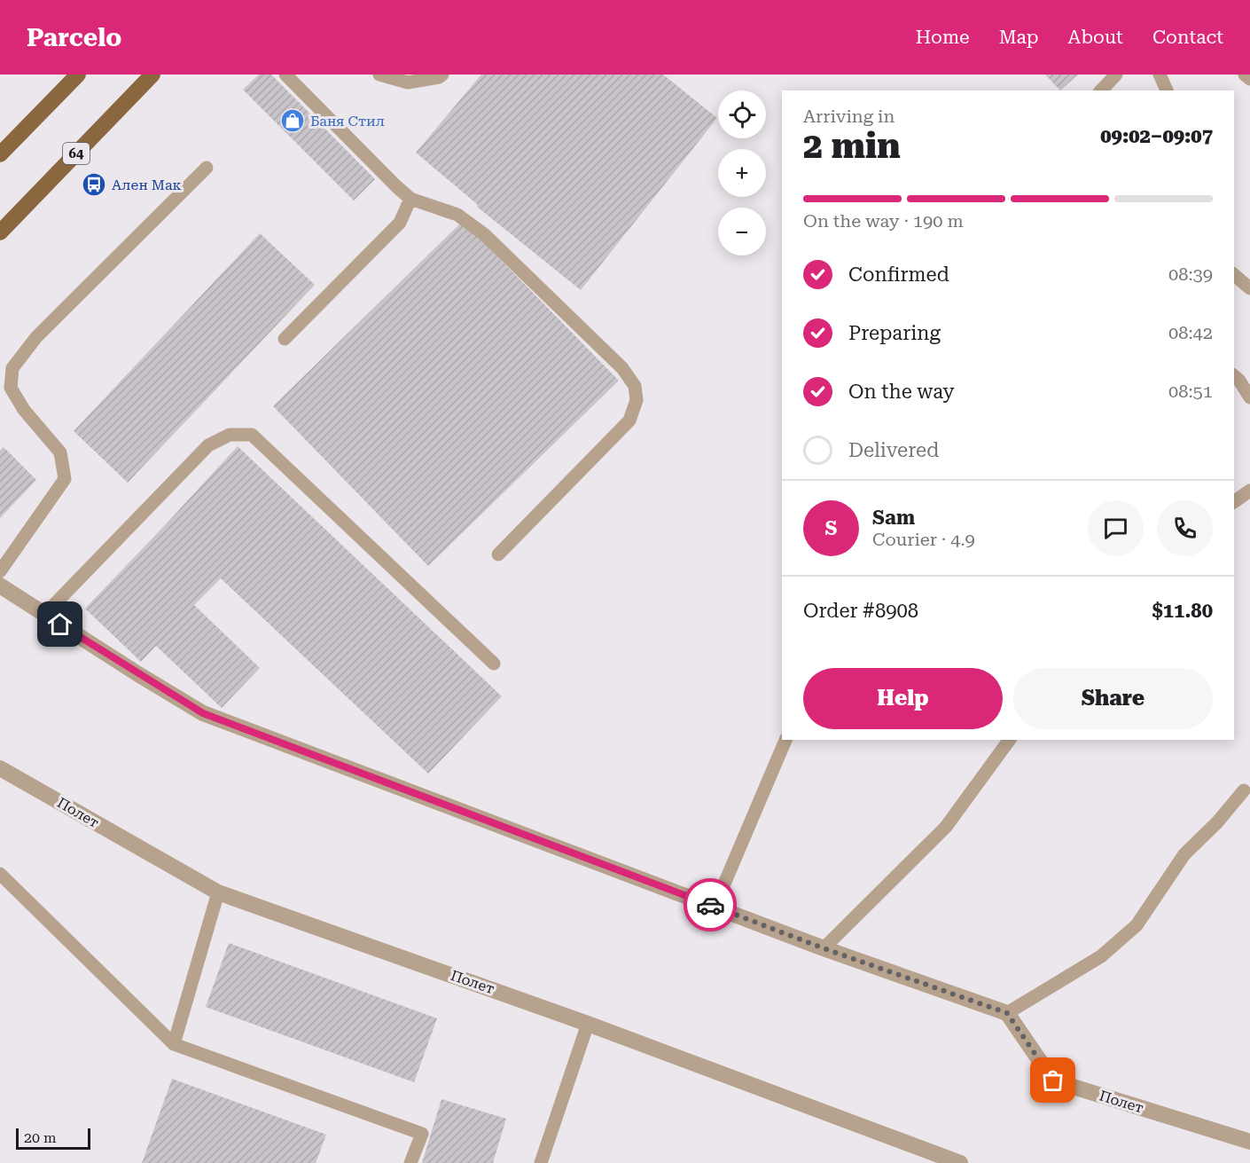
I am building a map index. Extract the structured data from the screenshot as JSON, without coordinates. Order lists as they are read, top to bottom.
{
  "streets": {
    "main road": ["64"],
    "street": ["Полет"]
  },
  "places": {
    "shop": ["Баня Стил"],
    "bus stop": ["Ален Мак"]
  },
  "scale_bar": "20 m",
  "page": {
    "header": "Parcelo",
    "nav": [
      "Home",
      "Map",
      "About",
      "Contact"
    ],
    "map_buttons": ["+", "−"],
    "heading": ["2 min", "Arriving in", "09:02–09:07"],
    "panel": [
      "Sam",
      "Courier · 4.9",
      "Order #8908",
      "$11.80"
    ],
    "bar": "On the way · 190 m",
    "list": [
      ["Confirmed", "08:39"],
      ["Preparing", "08:42"],
      ["On the way", "08:51"],
      "Delivered"
    ],
    "round": "S",
    "buttons": ["Help", "Share"],
    "scale": "20 m"
  }
}
